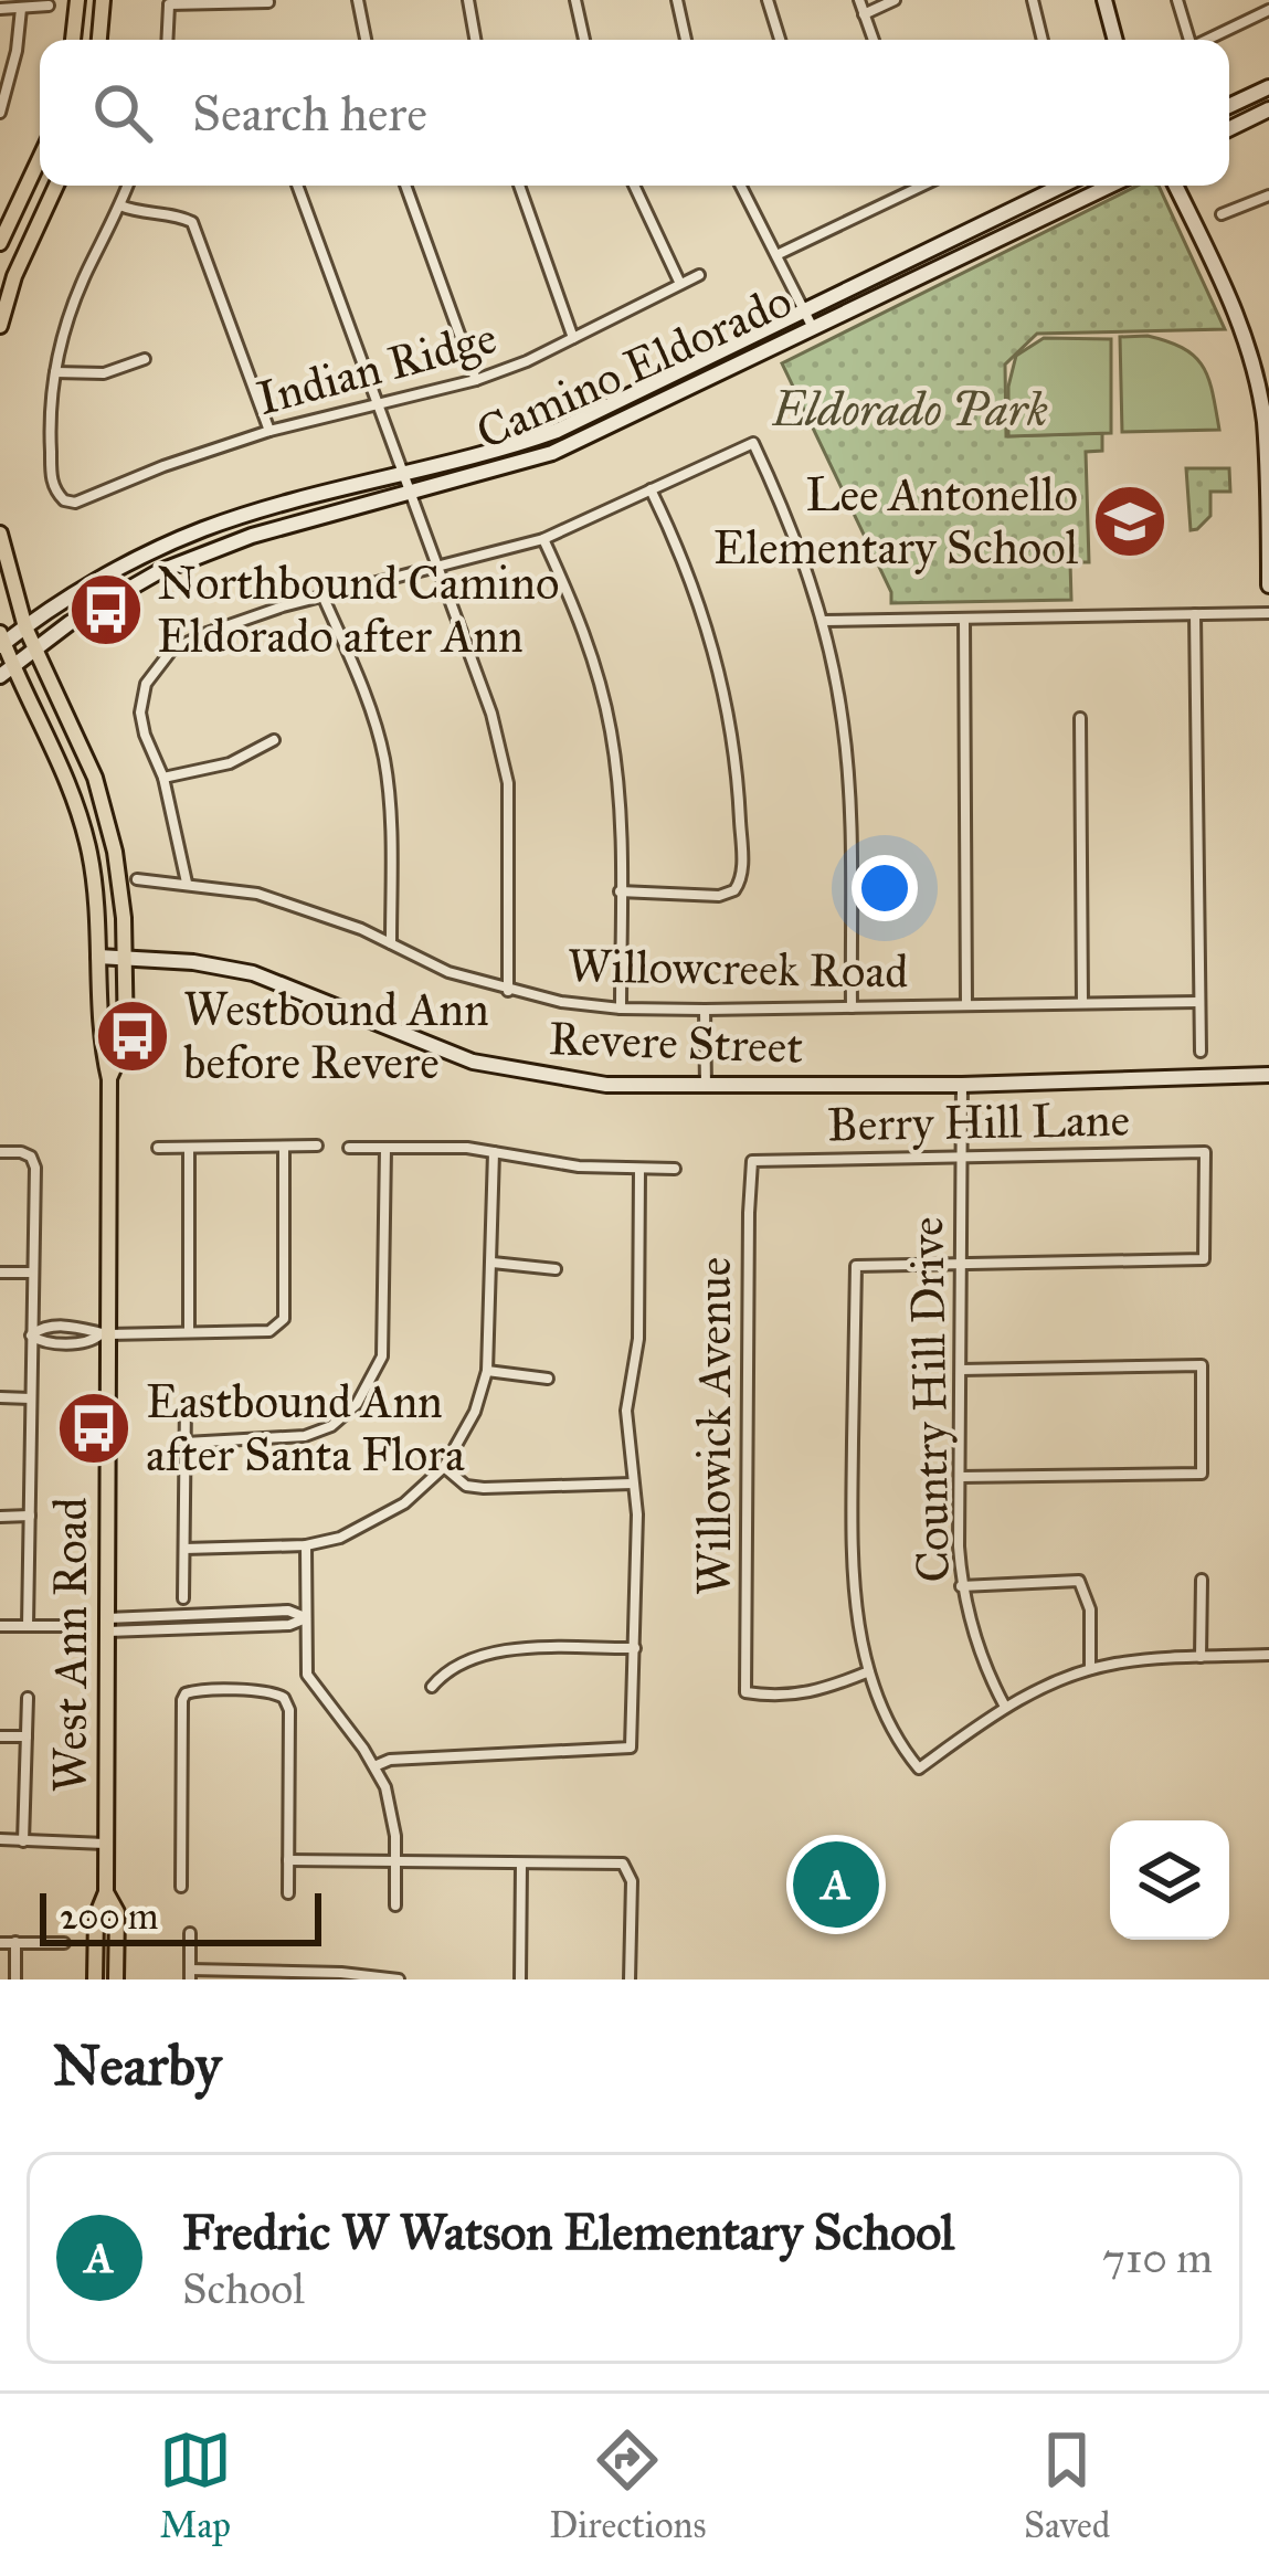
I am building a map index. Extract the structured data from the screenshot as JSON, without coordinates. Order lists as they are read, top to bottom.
{
  "streets": {
    "main road": ["Camino Eldorado", "Revere Street", "West Ann Road"],
    "street": [
      "Indian Ridge",
      "Willowcreek Road",
      "Berry Hill Lane",
      "Country Hill Drive",
      "Willowick Avenue"
    ]
  },
  "crossings": [
    ["Camino Eldorado", "West Ann Road"],
    ["Revere Street", "Country Hill Drive"],
    ["Revere Street", "West Ann Road"],
    ["Berry Hill Lane", "Country Hill Drive"],
    ["Berry Hill Lane", "Willowick Avenue"]
  ],
  "parks": ["Eldorado Park"],
  "places": {
    "school or university": ["Lee Antonello Elementary School"],
    "bus stop": ["Northbound Camino Eldorado after Ann", "Westbound Ann before Revere", "Eastbound Ann after Santa Flora"]
  },
  "scale_bar": "200 m",
  "page": {
    "search": "Search here",
    "pins": "A",
    "scale": "200 m",
    "heading": "Nearby",
    "list": [
      {
        "mark": "A",
        "name": "Fredric W Watson Elementary School",
        "note": "School",
        "value": "710 m"
      }
    ],
    "nav": ["Map", "Directions", "Saved"]
  }
}
